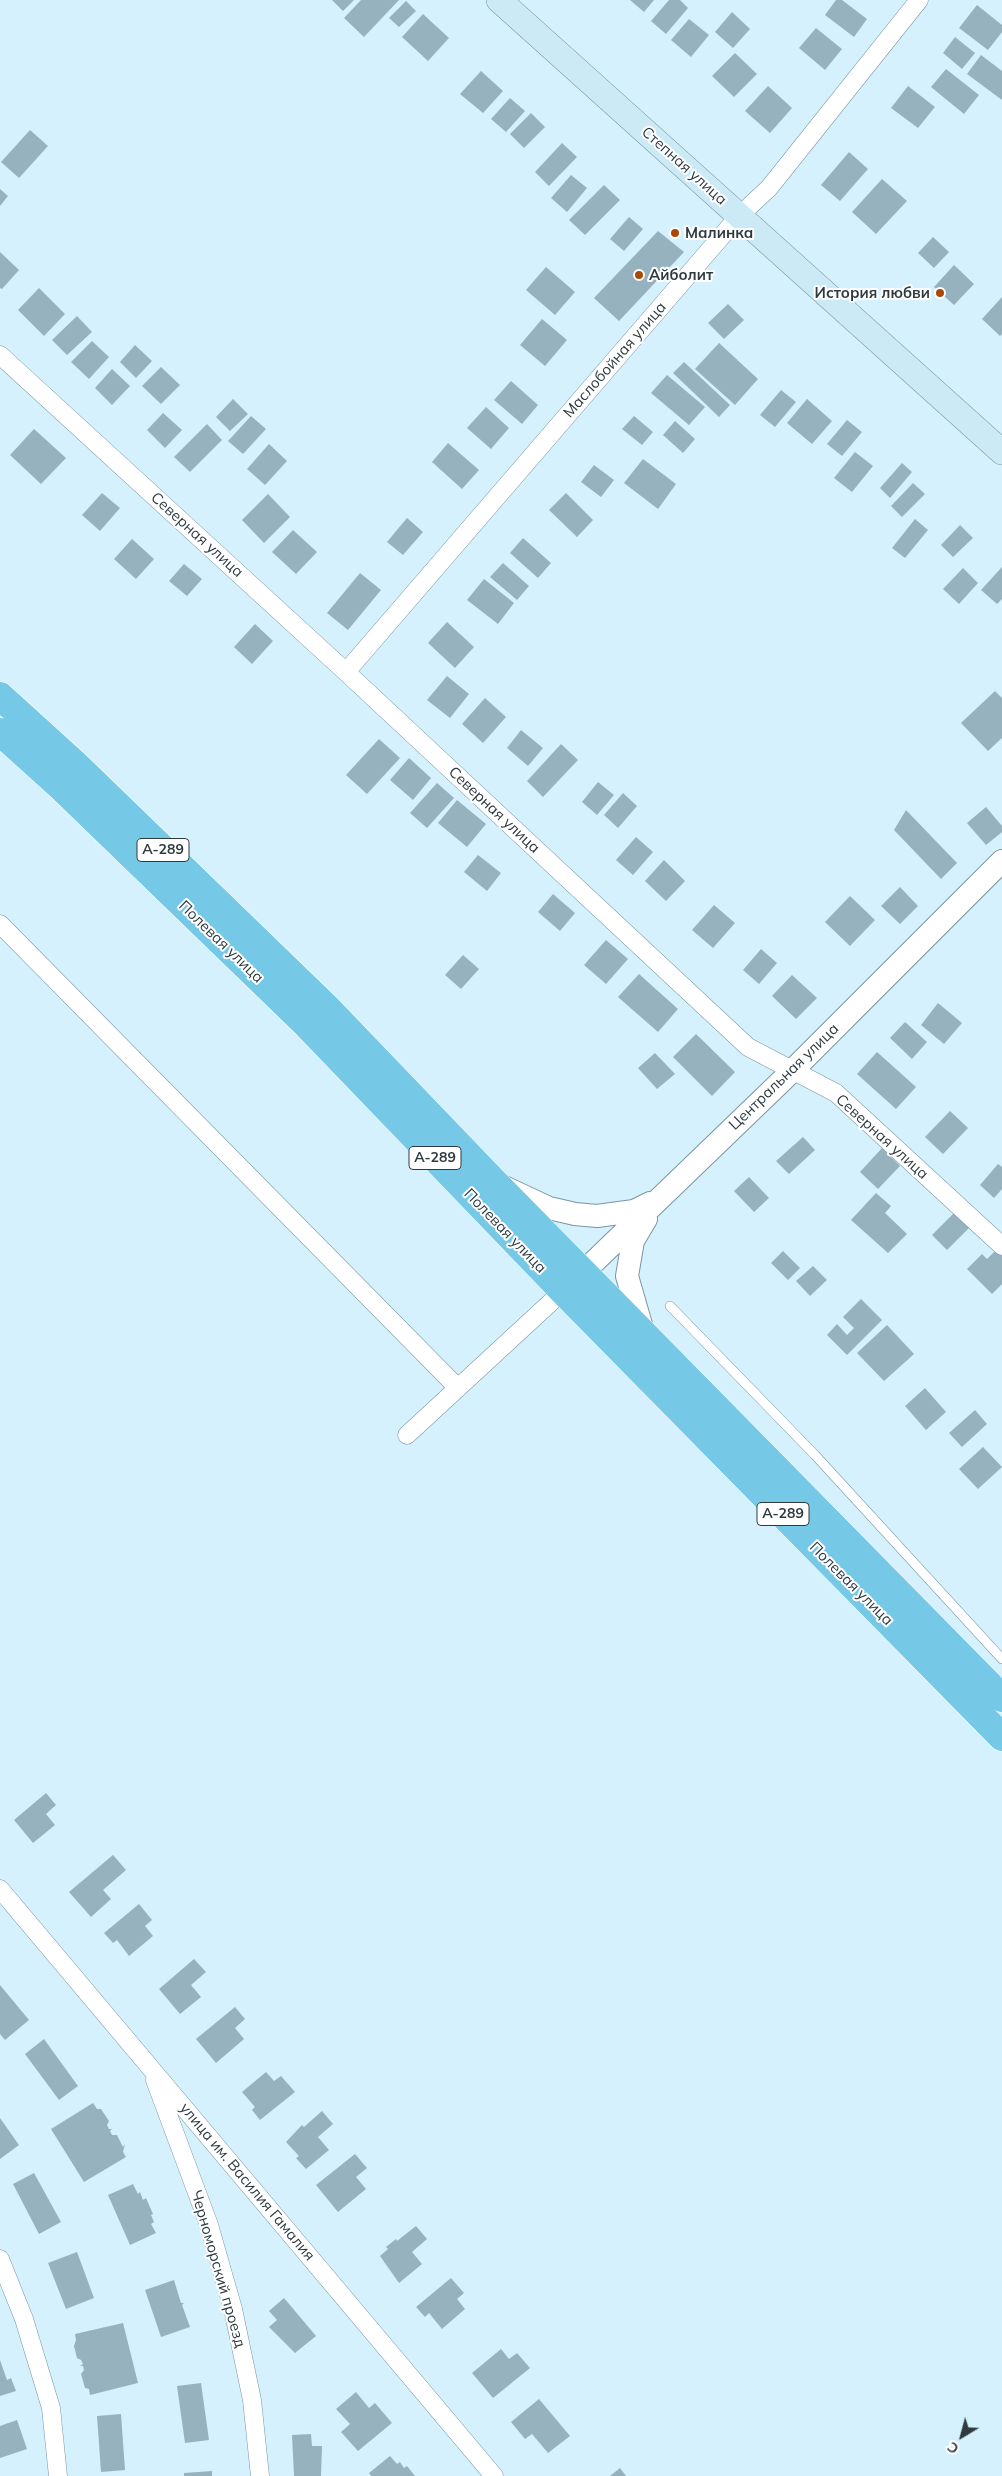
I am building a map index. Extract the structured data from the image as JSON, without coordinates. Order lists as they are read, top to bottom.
{
  "streets": {
    "highway": ["А-289", "Полевая улица"],
    "main road": ["Степная улица"],
    "street": [
      "Маслобойная улица",
      "Северная улица",
      "Центральная улица",
      "улица им. Василия Гамалия",
      "Черноморский проезд"
    ]
  },
  "crossings": [
    ["Степная улица", "Маслобойная улица"],
    ["Маслобойная улица", "Северная улица"],
    ["Северная улица", "Центральная улица"],
    ["А-289", "Полевая улица"],
    ["А-289", "Центральная улица"],
    ["Полевая улица", "Центральная улица"],
    ["улица им. Василия Гамалия", "Черноморский проезд"]
  ],
  "places": ["Малинка", "Айболит", "История любви"],
  "north": "bottom left"
}
